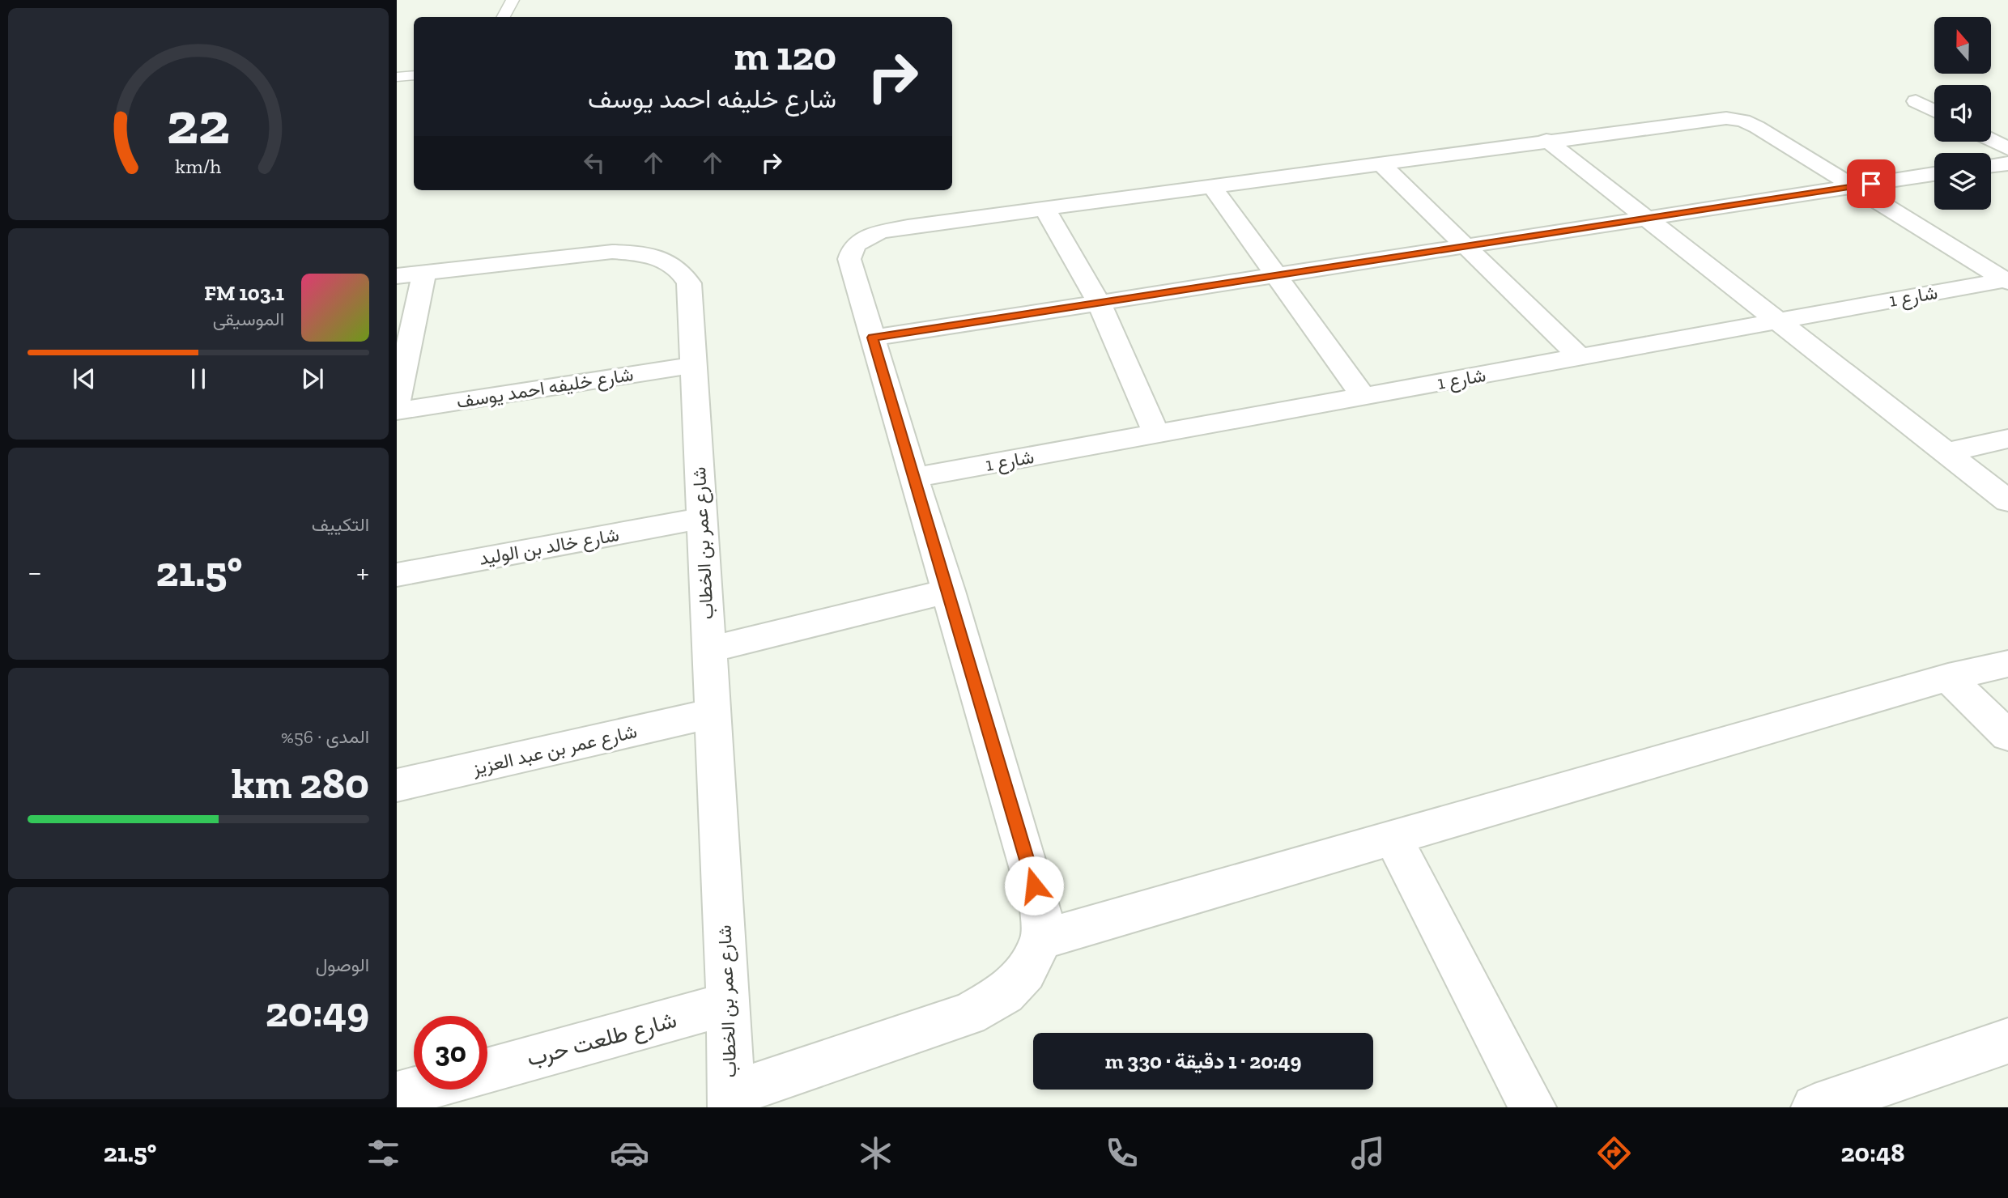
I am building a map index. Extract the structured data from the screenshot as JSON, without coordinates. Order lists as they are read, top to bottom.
{
  "streets": {
    "street": [
      "شارع 1",
      "شارع خليفه احمد يوسف",
      "شارع عمر بن الخطاب",
      "شارع خالد بن الوليد",
      "شارع عمر بن عبد العزيز",
      "شارع طلعت حرب"
    ]
  },
  "crossings": [
    ["شارع خليفه احمد يوسف", "شارع عمر بن الخطاب"],
    ["شارع عمر بن الخطاب", "شارع خالد بن الوليد"],
    ["شارع عمر بن الخطاب", "شارع عمر بن عبد العزيز"],
    ["شارع عمر بن الخطاب", "شارع طلعت حرب"]
  ],
  "north": "top",
  "page": {
    "turn": ["120 m", "شارع خليفه احمد يوسف"],
    "song": ["103.1 FM", "الموسيقى"],
    "tile": [
      "التكييف",
      ["المدى · 56%", "280 km"],
      ["الوصول", "20:49"]
    ],
    "heat": ["−", "21.5°", "+"],
    "limit": "30",
    "trip": "20:49 · 1 دقيقة · 330 m",
    "tabs": ["20:48", "21.5°"],
    "gauge": ["22", "km/h"]
  }
}
